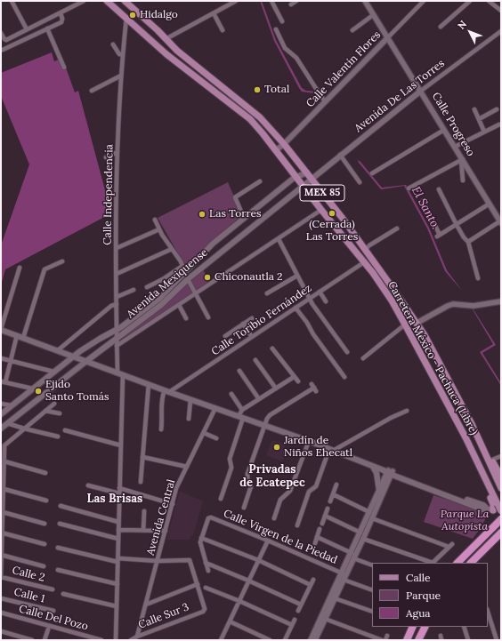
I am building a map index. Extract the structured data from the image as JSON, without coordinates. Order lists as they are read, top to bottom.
{
  "streets": {
    "main road": [
      "Avenida De Las Torres",
      "MEX 85",
      "Avenida Mexiquense",
      "Carretera México - Pachuca (Libre)"
    ],
    "street": [
      "Calle Valentín Flores",
      "Calle Progreso",
      "Calle Independencia",
      "Calle Toribio Fernández",
      "Avenida Central",
      "Calle Virgen de la Piedad",
      "Calle 2",
      "Calle 1",
      "Calle Sur 3",
      "Calle Del Pozo"
    ]
  },
  "crossings": [
    ["Calle Valentín Flores", "Calle Progreso"],
    ["Calle Valentín Flores", "Carretera México - Pachuca (Libre)"],
    ["Avenida De Las Torres", "Calle Progreso"],
    ["Avenida De Las Torres", "Avenida Mexiquense"],
    ["Avenida De Las Torres", "Carretera México - Pachuca (Libre)"],
    ["Calle Independencia", "Avenida Mexiquense"],
    ["Calle Independencia", "Carretera México - Pachuca (Libre)"],
    ["Avenida Mexiquense", "Carretera México - Pachuca (Libre)"],
    ["Calle Toribio Fernández", "Carretera México - Pachuca (Libre)"],
    ["Avenida Central", "Calle Sur 3"]
  ],
  "districts": ["Privadas de Ecatepec", "Las Brisas"],
  "water": ["El Santo."],
  "parks": ["Parque La Autopista"],
  "places": [
    "Hidalgo",
    "Total",
    "(Cerrada) Las Torres",
    "Las Torres",
    "Chiconautla 2",
    "Ejido Santo Tomás",
    "Jardín de Niños Ehecatl"
  ],
  "legend": ["Calle", "Parque", "Agua"],
  "north": "top left"
}
